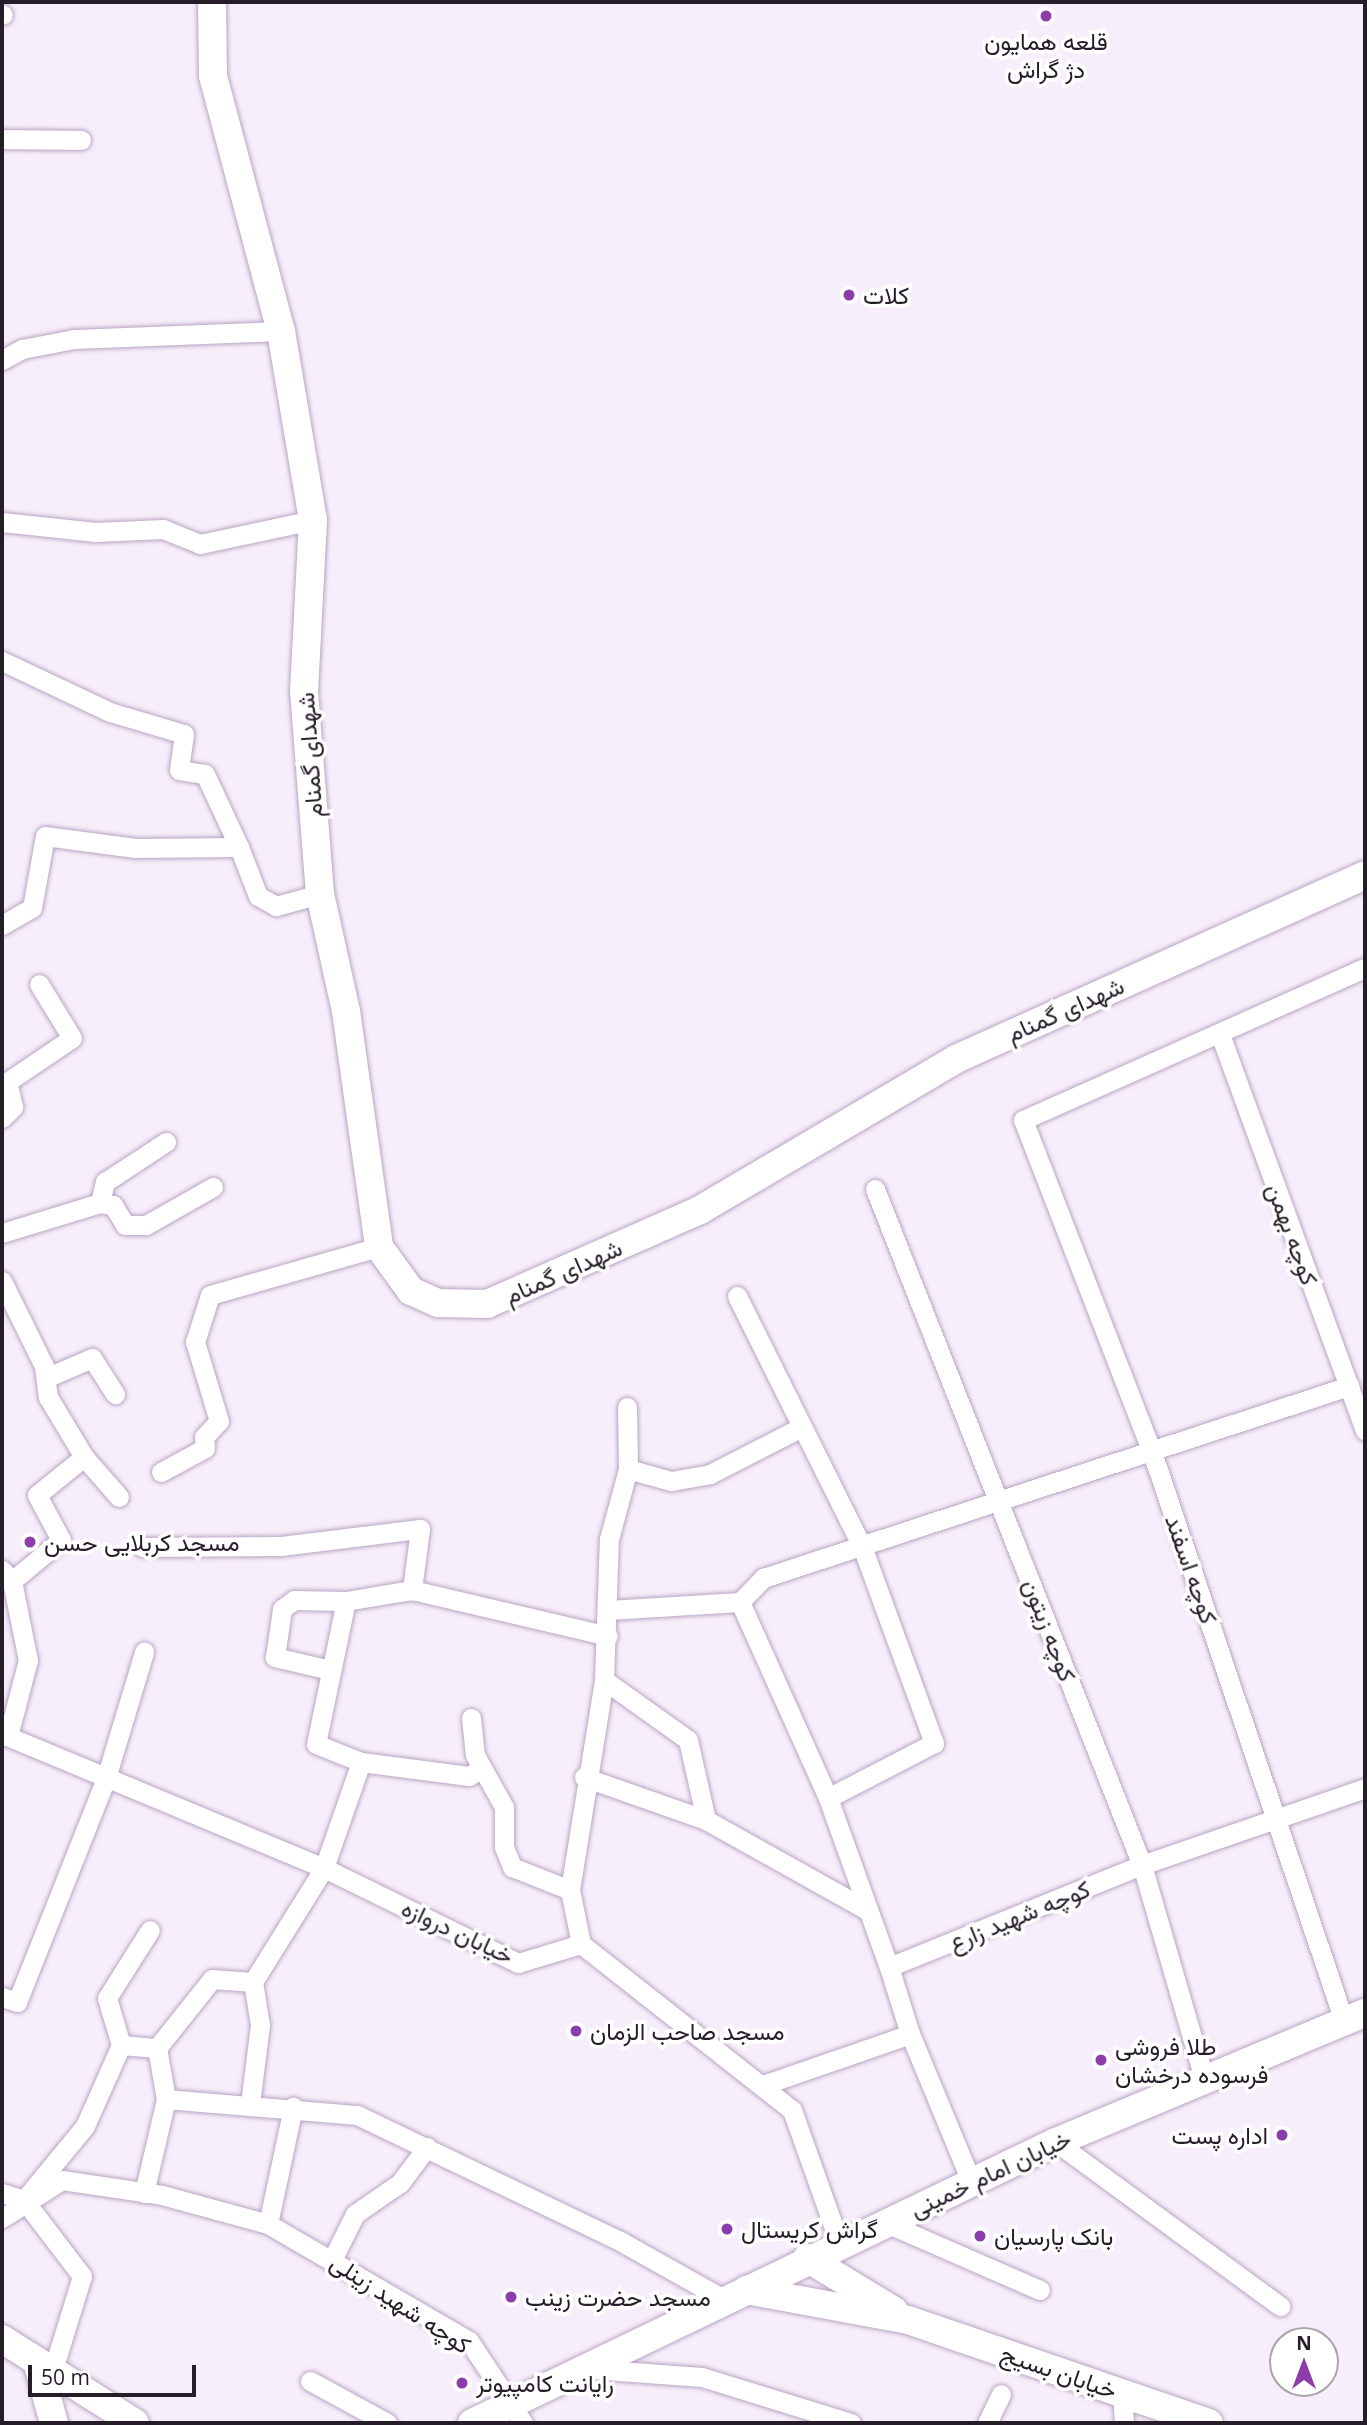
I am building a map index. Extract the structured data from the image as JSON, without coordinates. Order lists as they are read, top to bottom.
{
  "streets": {
    "street": [
      "شهدای گمنام",
      "کوچه بهمن",
      "کوچه اسفند",
      "کوچه زیتون",
      "کوچه شهید زارع",
      "خیابان دروازه",
      "خیابان امام خمینی",
      "کوچه شهید زینلی",
      "خیابان بسیج"
    ]
  },
  "crossings": [
    ["کوچه بهمن", "کوچه اسفند"],
    ["کوچه اسفند", "کوچه شهید زارع"],
    ["کوچه اسفند", "خیابان امام خمینی"],
    ["کوچه زیتون", "کوچه شهید زارع"],
    ["کوچه زیتون", "خیابان امام خمینی"],
    ["خیابان امام خمینی", "کوچه شهید زینلی"],
    ["خیابان امام خمینی", "خیابان بسیج"]
  ],
  "places": [
    "قلعه همایون دژ گراش",
    "کلات",
    "مسجد کربلایی حسن",
    "مسجد صاحب الزمان",
    "طلا فروشی فرسوده درخشان",
    "اداره پست",
    "گراش کریستال",
    "بانک پارسیان",
    "مسجد حضرت زینب",
    "رایانت کامپیوتر"
  ],
  "scale_bar": "50 m",
  "north": "top"
}
